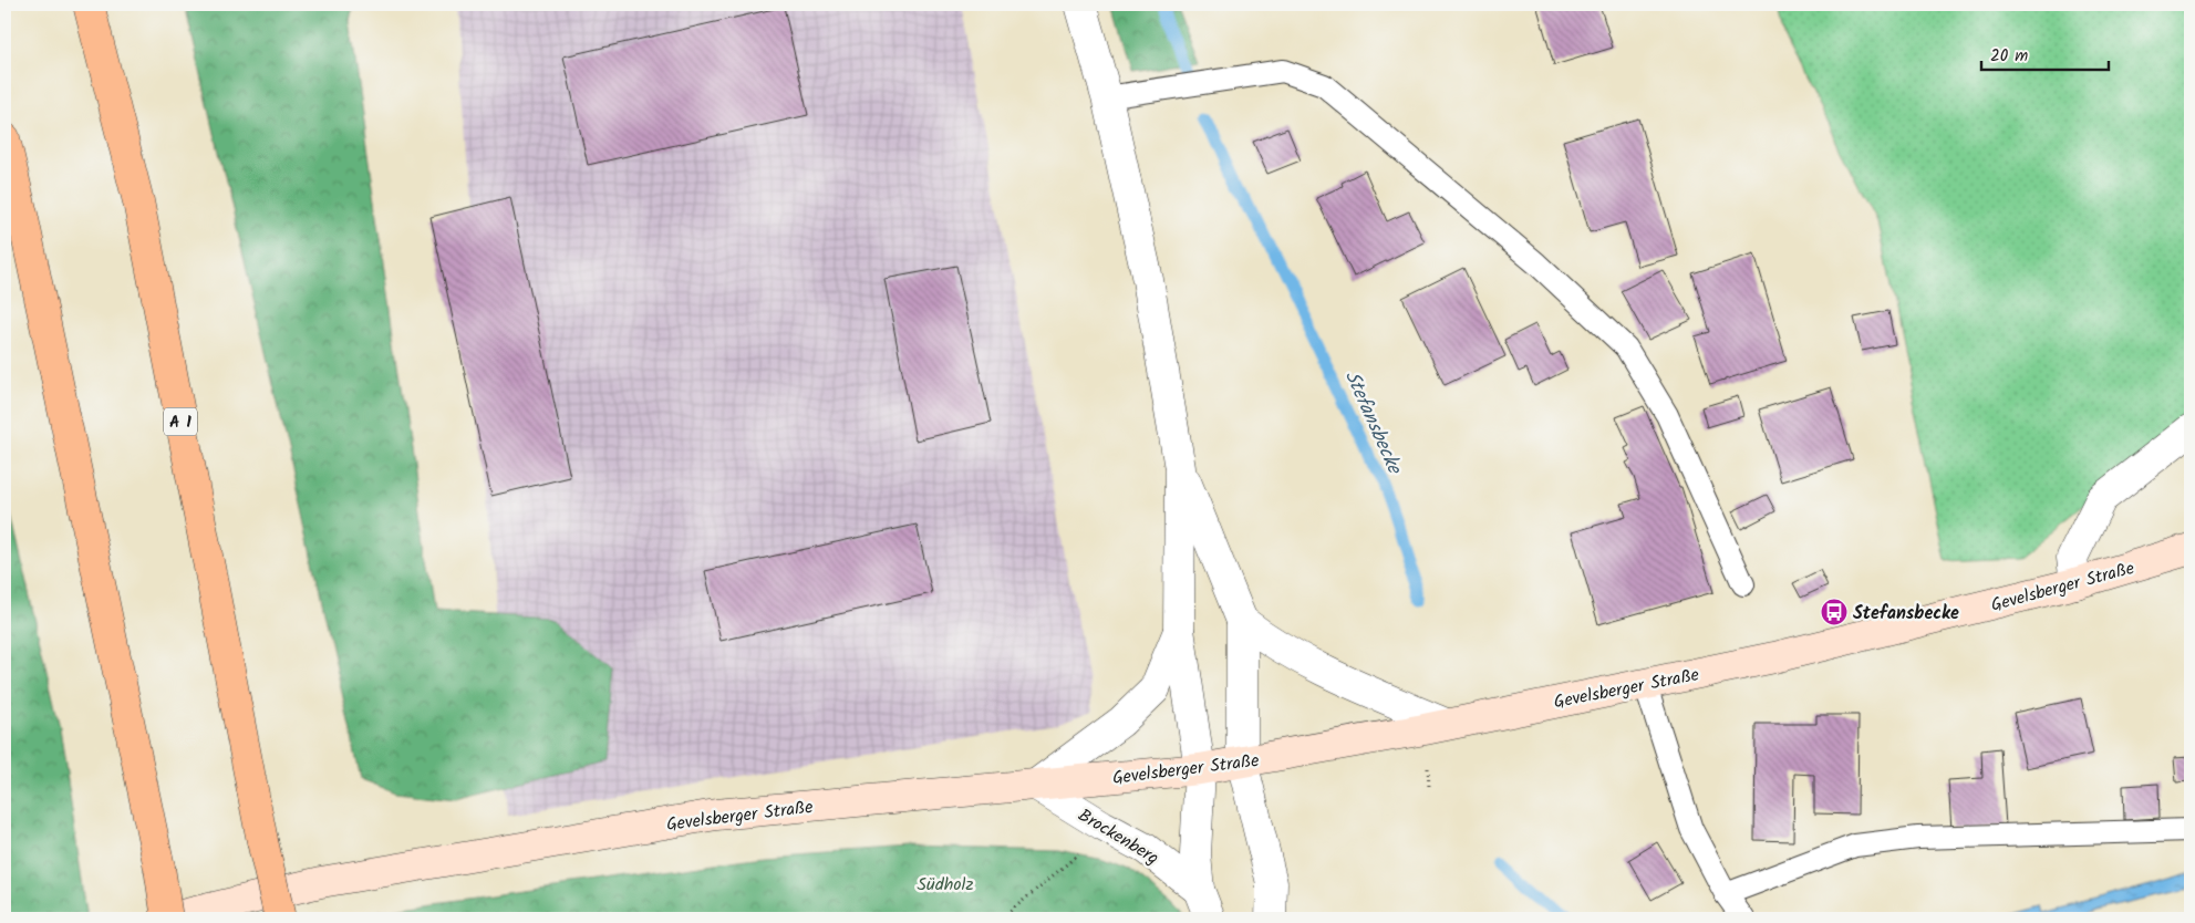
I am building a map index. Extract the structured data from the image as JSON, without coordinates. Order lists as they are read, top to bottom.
{
  "streets": {
    "highway": ["A 1"],
    "main road": ["Gevelsberger Straße"],
    "street": ["Brockenberg"]
  },
  "crossings": [
    ["Gevelsberger Straße", "Brockenberg"]
  ],
  "water": ["Stefansbecke"],
  "parks": ["Südholz"],
  "places": {
    "bus stop": ["Stefansbecke"]
  },
  "scale_bar": "20 m"
}
